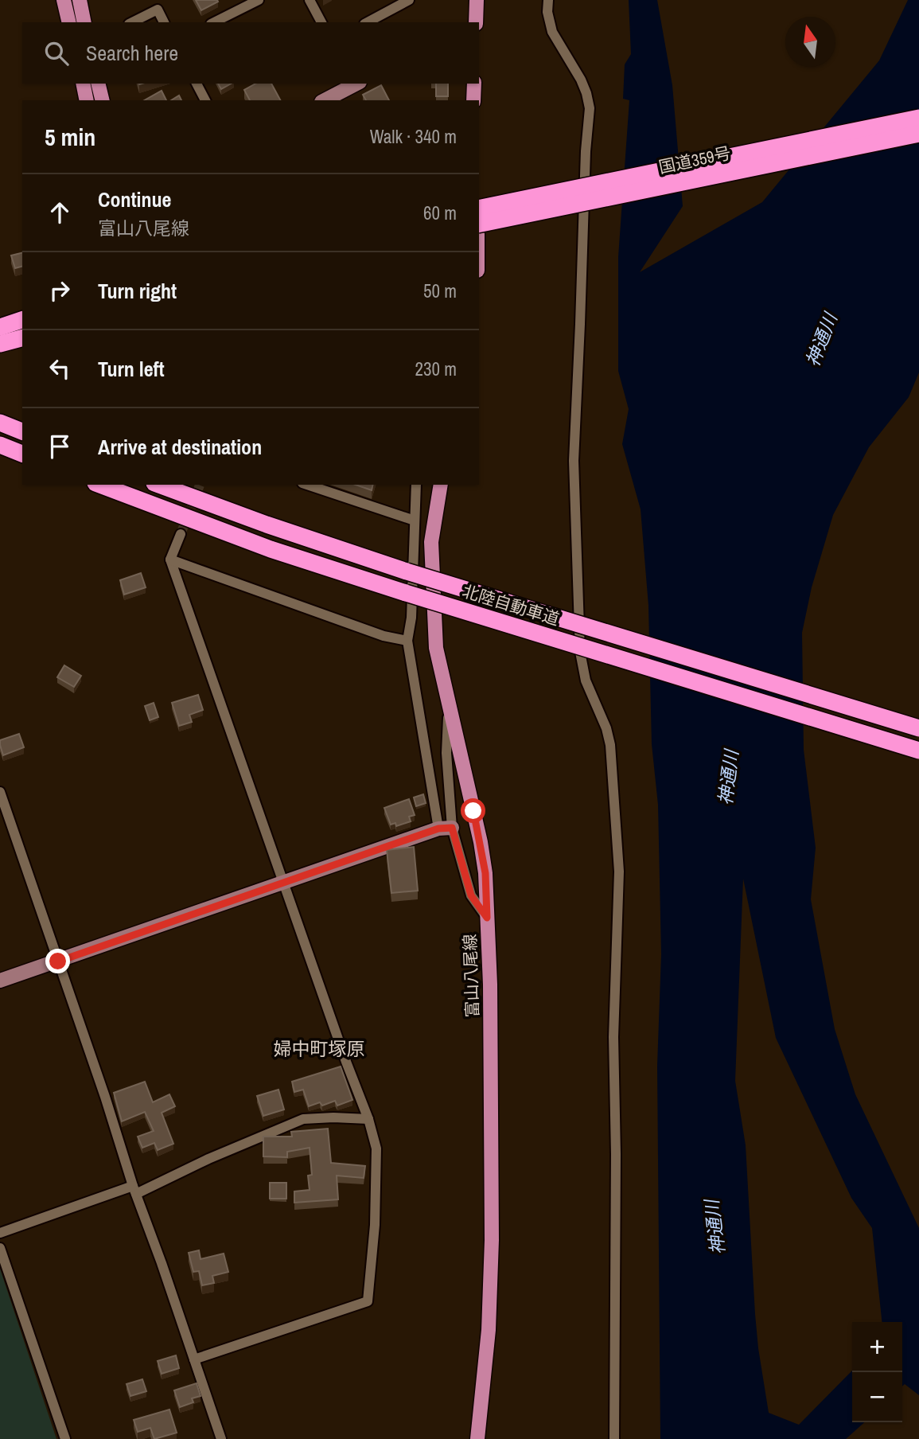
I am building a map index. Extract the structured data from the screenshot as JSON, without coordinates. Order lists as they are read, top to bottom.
{
  "streets": {
    "highway": ["国道359号", "北陸自動車道"],
    "main road": ["富山八尾線"]
  },
  "districts": ["婦中町塚原"],
  "water": ["神通川"],
  "north": "top",
  "page": {
    "search": "Search here",
    "heading": ["5 min", "Walk · 340 m"],
    "list": [
      ["Continue", "富山八尾線", "60 m"],
      ["Turn right", "50 m"],
      ["Turn left", "230 m"],
      "Arrive at destination"
    ],
    "map_buttons": ["+", "−"]
  }
}
